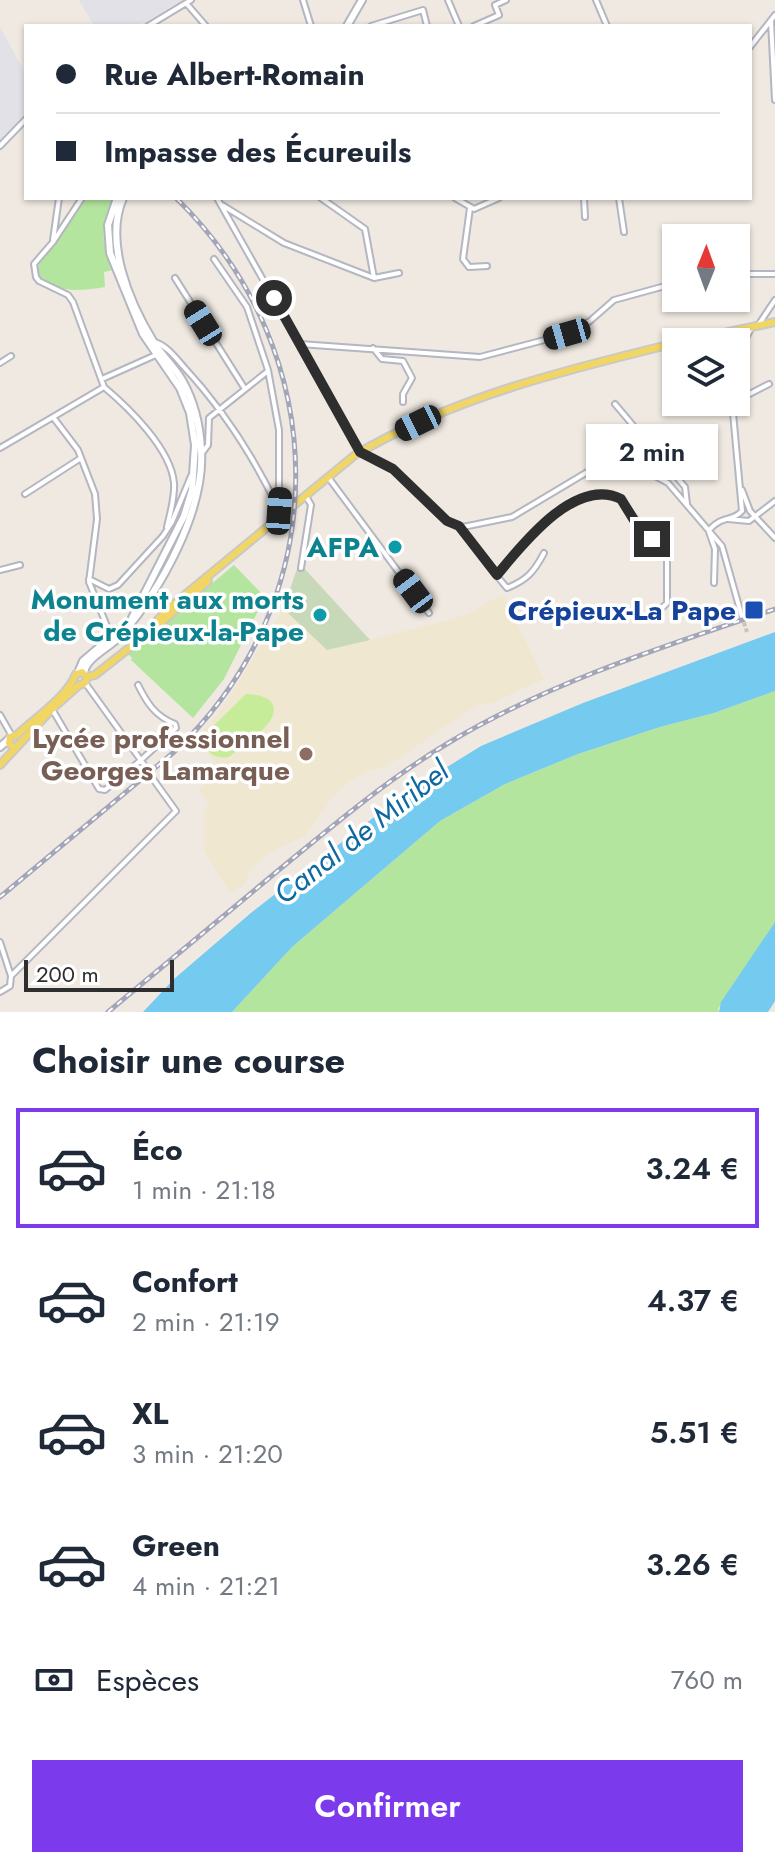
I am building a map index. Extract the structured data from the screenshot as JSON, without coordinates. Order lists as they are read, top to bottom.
{
  "water": ["Canal de Miribel"],
  "places": {
    "other": ["AFPA", "Monument aux morts de Crépieux-la-Pape", "Lycée professionnel Georges Lamarque"],
    "transit": ["Crépieux-La Pape"]
  },
  "scale_bar": "200 m",
  "north": "top",
  "page": {
    "banner": ["Rue Albert-Romain", "Impasse des Écureuils"],
    "bubble": "2 min",
    "scale": "200 m",
    "heading": "Choisir une course",
    "list": [
      {
        "name": "Éco",
        "note": "1 min · 21:18",
        "value": "3.24 €"
      },
      {
        "name": "Confort",
        "note": "2 min · 21:19",
        "value": "4.37 €"
      },
      {
        "name": "XL",
        "note": "3 min · 21:20",
        "value": "5.51 €"
      },
      {
        "name": "Green",
        "note": "4 min · 21:21",
        "value": "3.26 €"
      }
    ],
    "pay": ["Espèces", "760 m"],
    "buttons": "Confirmer"
  }
}
